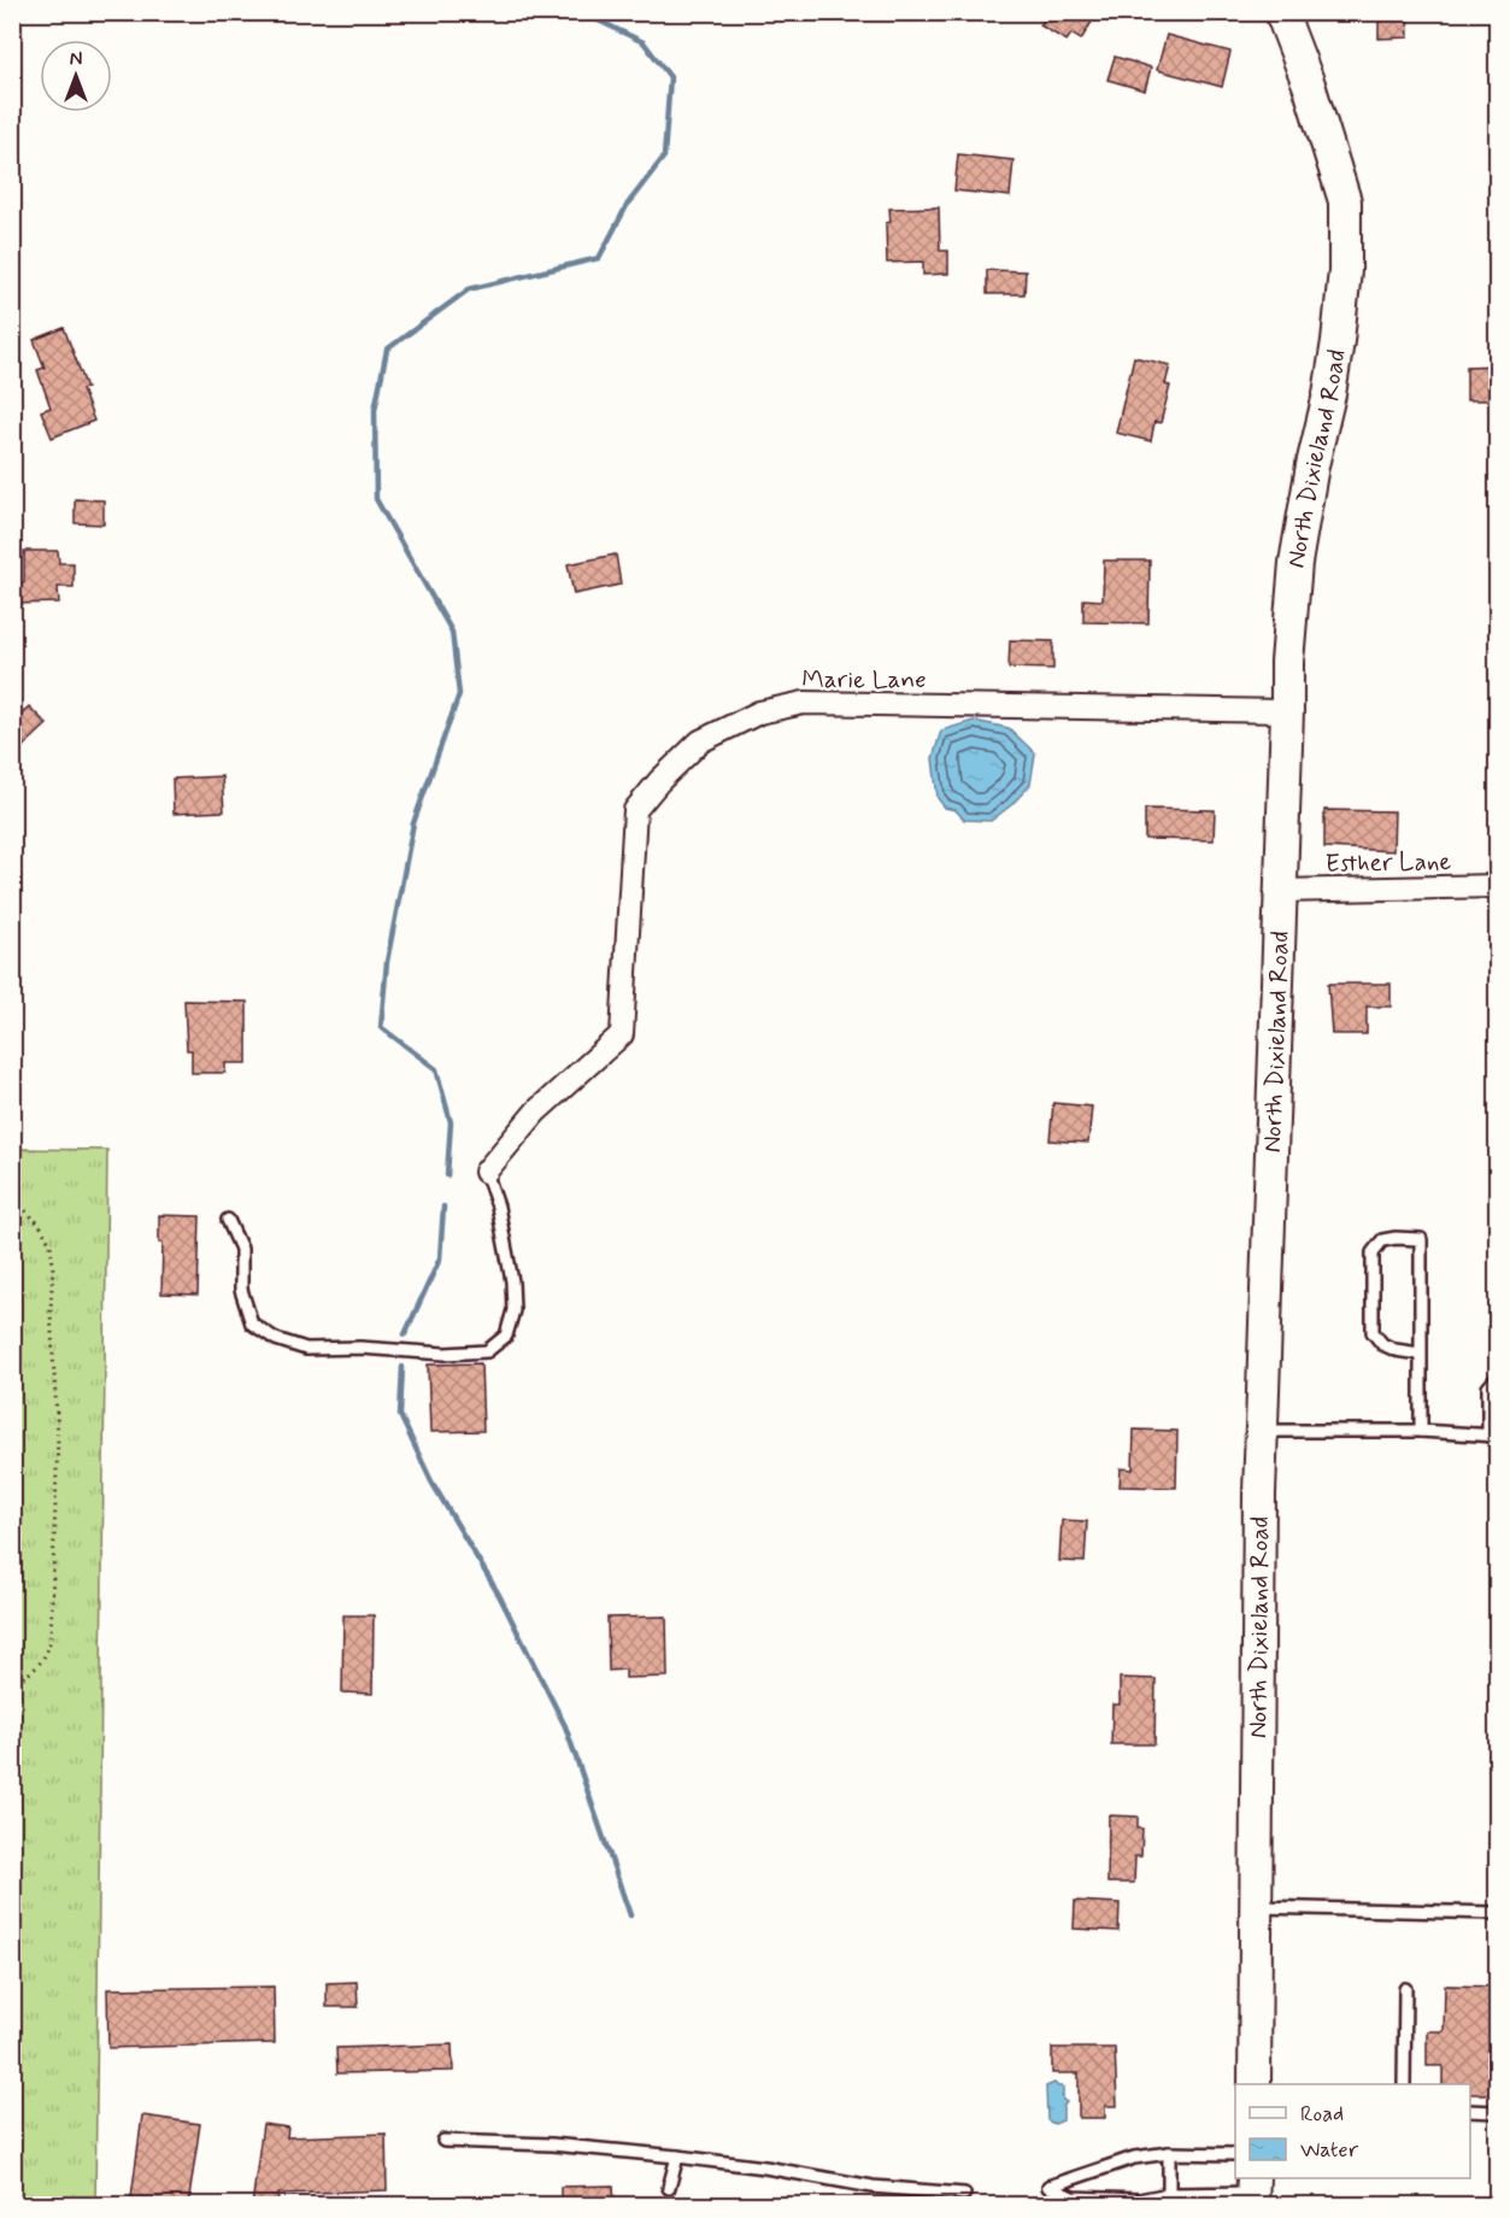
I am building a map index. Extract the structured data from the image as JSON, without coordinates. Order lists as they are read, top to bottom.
{
  "streets": {
    "street": ["North Dixieland Road", "Marie Lane", "Esther Lane"]
  },
  "crossings": [
    ["North Dixieland Road", "Marie Lane"],
    ["North Dixieland Road", "Esther Lane"]
  ],
  "legend": ["Road", "Water"],
  "north": "top"
}
